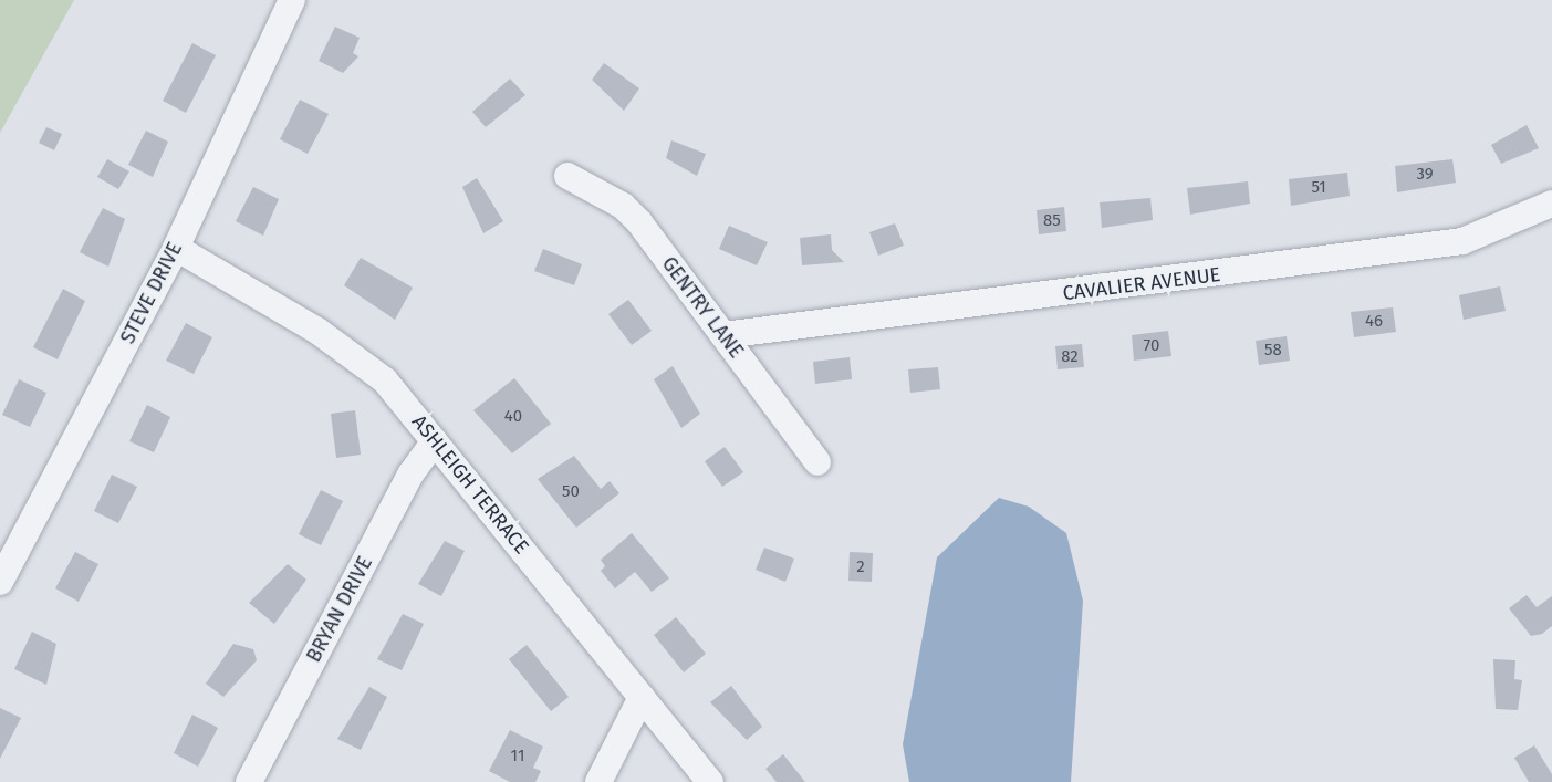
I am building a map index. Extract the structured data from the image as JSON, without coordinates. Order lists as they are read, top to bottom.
{
  "streets": {
    "street": [
      "CAVALIER AVENUE",
      "STEVE DRIVE",
      "GENTRY LANE",
      "ASHLEIGH TERRACE",
      "BRYAN DRIVE"
    ]
  },
  "crossings": [
    ["CAVALIER AVENUE", "GENTRY LANE"],
    ["STEVE DRIVE", "ASHLEIGH TERRACE"],
    ["ASHLEIGH TERRACE", "BRYAN DRIVE"]
  ],
  "house_numbers": [
    "39",
    "51",
    "85",
    "46",
    "70",
    "58",
    "82",
    "40",
    "50",
    "2",
    "11"
  ]
}
